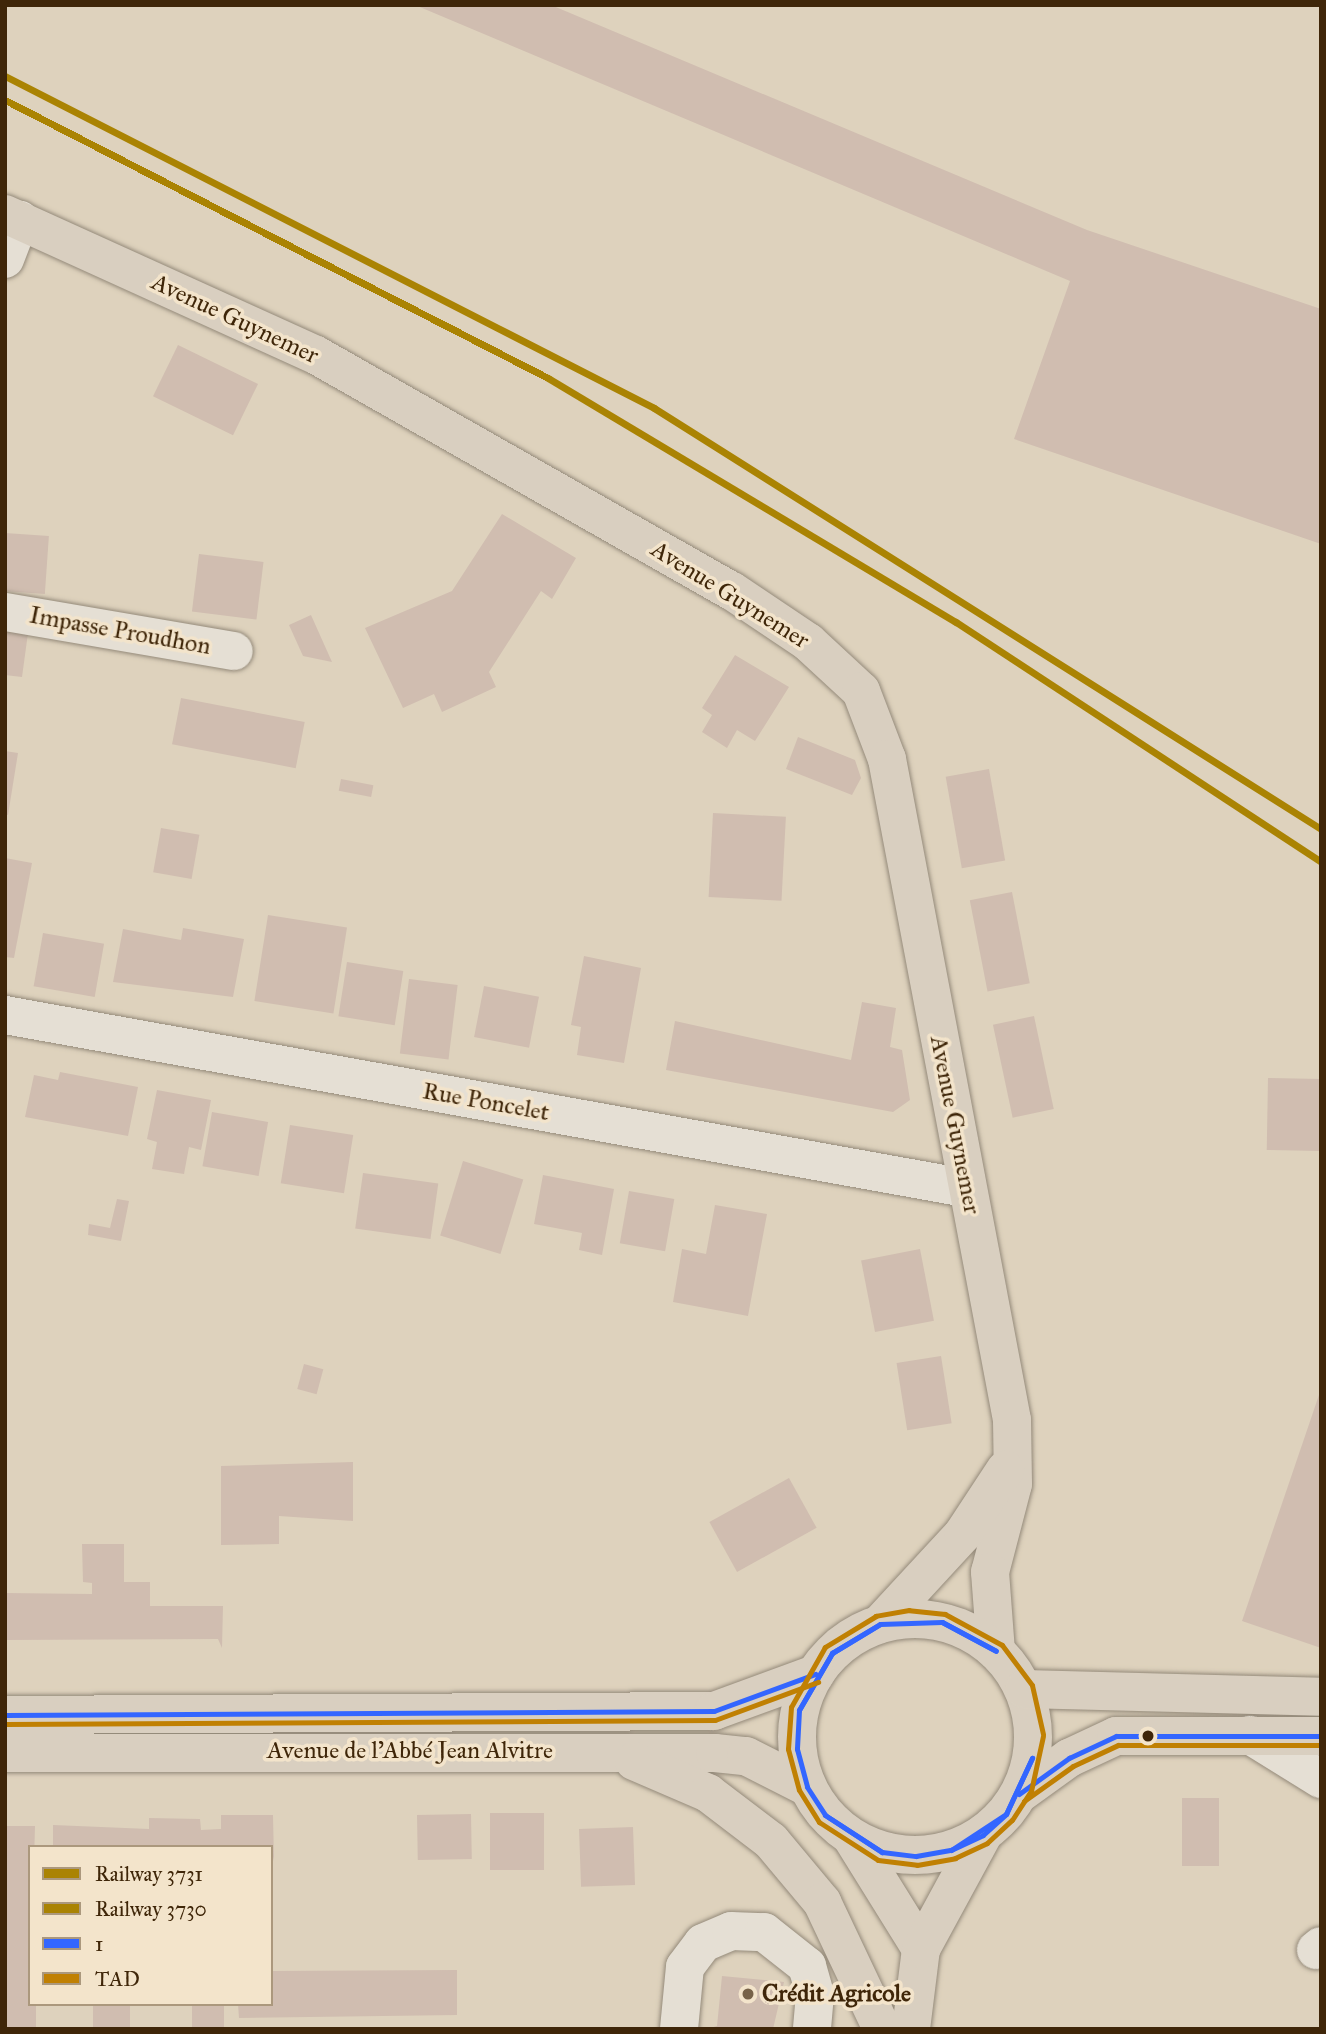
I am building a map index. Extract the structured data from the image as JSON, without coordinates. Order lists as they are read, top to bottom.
{
  "streets": {
    "main road": ["Avenue Guynemer", "Avenue de l'Abbé Jean Alvitre"],
    "street": ["Impasse Proudhon", "Rue Poncelet"]
  },
  "crossings": [
    ["Avenue Guynemer", "Rue Poncelet"],
    ["Avenue Guynemer", "Avenue de l'Abbé Jean Alvitre"]
  ],
  "places": ["Crédit Agricole"],
  "lines": [
    "rail line 3730",
    "rail line 3731",
    "transit line TAD",
    "transit line 1"
  ],
  "legend": [
    "Railway 3731",
    "Railway 3730",
    "1",
    "TAD"
  ]
}
